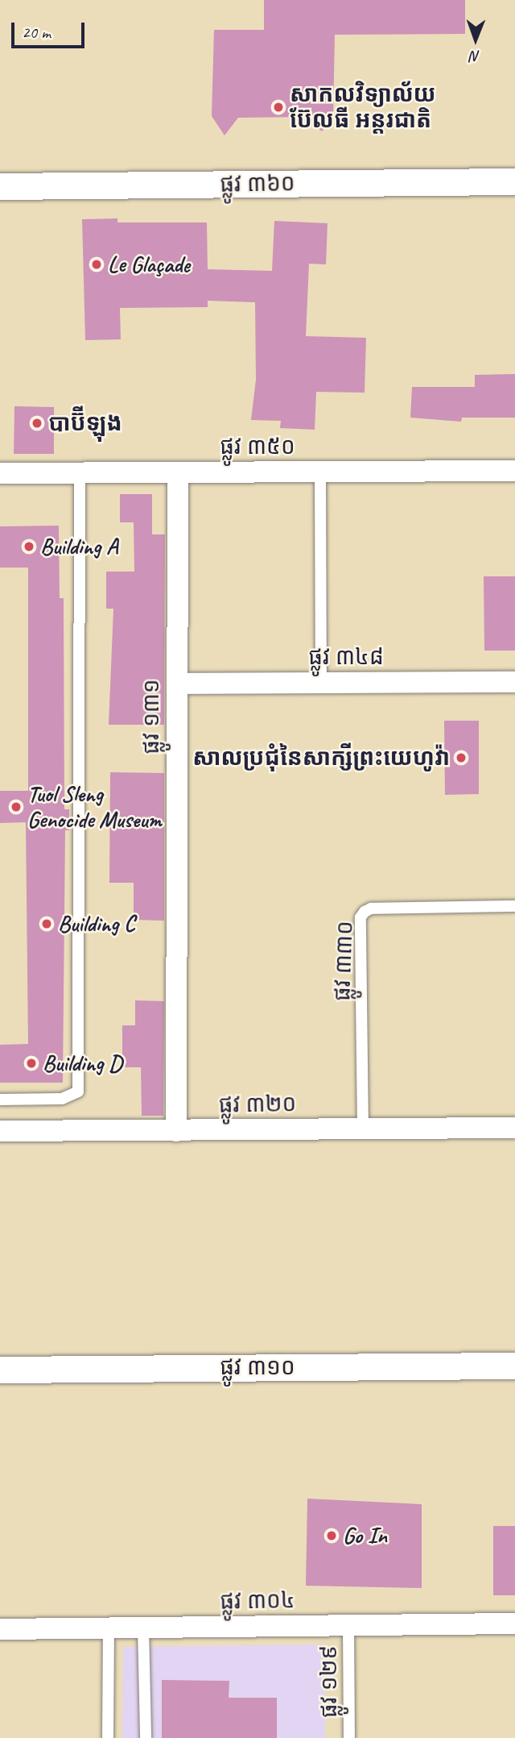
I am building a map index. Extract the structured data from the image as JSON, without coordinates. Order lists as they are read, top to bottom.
{
  "streets": {
    "street": [
      "ផ្លូវ ៣៦០",
      "ផ្លូវ ៣៥០",
      "ផ្លូវ ៣៤៨",
      "ផ្លូវ ១៣១",
      "ផ្លូវ ៣២០",
      "ផ្លូវ ៣១០",
      "ផ្លូវ ៣០៤"
    ],
    "lane": ["ផ្លូវ ៣៣០", "ផ្លូវ ១២៩"]
  },
  "crossings": [
    ["ផ្លូវ ៣៥០", "ផ្លូវ ១៣១"],
    ["ផ្លូវ ៣៤៨", "ផ្លូវ ១៣១"],
    ["ផ្លូវ ១៣១", "ផ្លូវ ៣២០"],
    ["ផ្លូវ ៣៣០", "ផ្លូវ ៣២០"],
    ["ផ្លូវ ៣០៤", "ផ្លូវ ១២៩"]
  ],
  "places": [
    "សាកលវិទ្យាល័យ ប៊ែលធី អន្តរជាតិ",
    "Le Glaçade",
    "បាប៊ីឡុង",
    "Building A",
    "សាលប្រជុំនៃសាក្សីព្រះយេហូវ៉ា",
    "Tuol Sleng Genocide Museum",
    "Building C",
    "Building D",
    "Go In"
  ],
  "scale_bar": "20 m",
  "north": "bottom"
}
